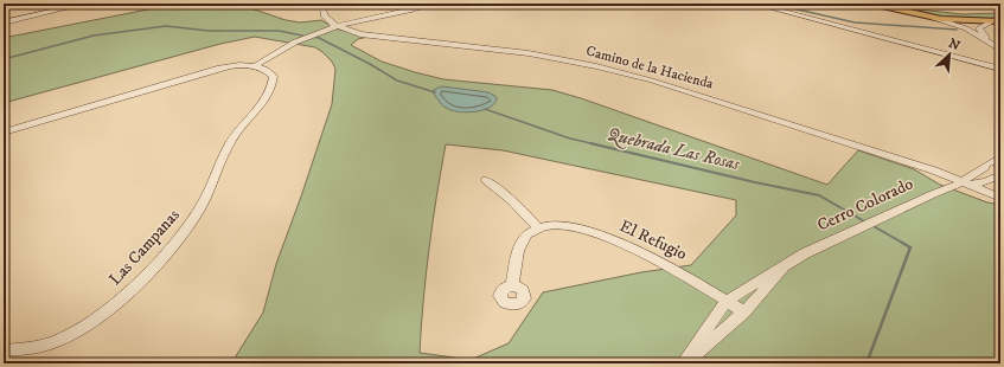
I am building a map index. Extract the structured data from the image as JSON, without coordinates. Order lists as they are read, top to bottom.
{
  "streets": {
    "street": [
      "Camino de la Hacienda",
      "Cerro Colorado",
      "El Refugio",
      "Las Campanas"
    ]
  },
  "crossings": [
    ["Camino de la Hacienda", "Cerro Colorado"],
    ["Cerro Colorado", "El Refugio"]
  ],
  "water": ["Quebrada Las Rosas"],
  "north": "top right"
}
